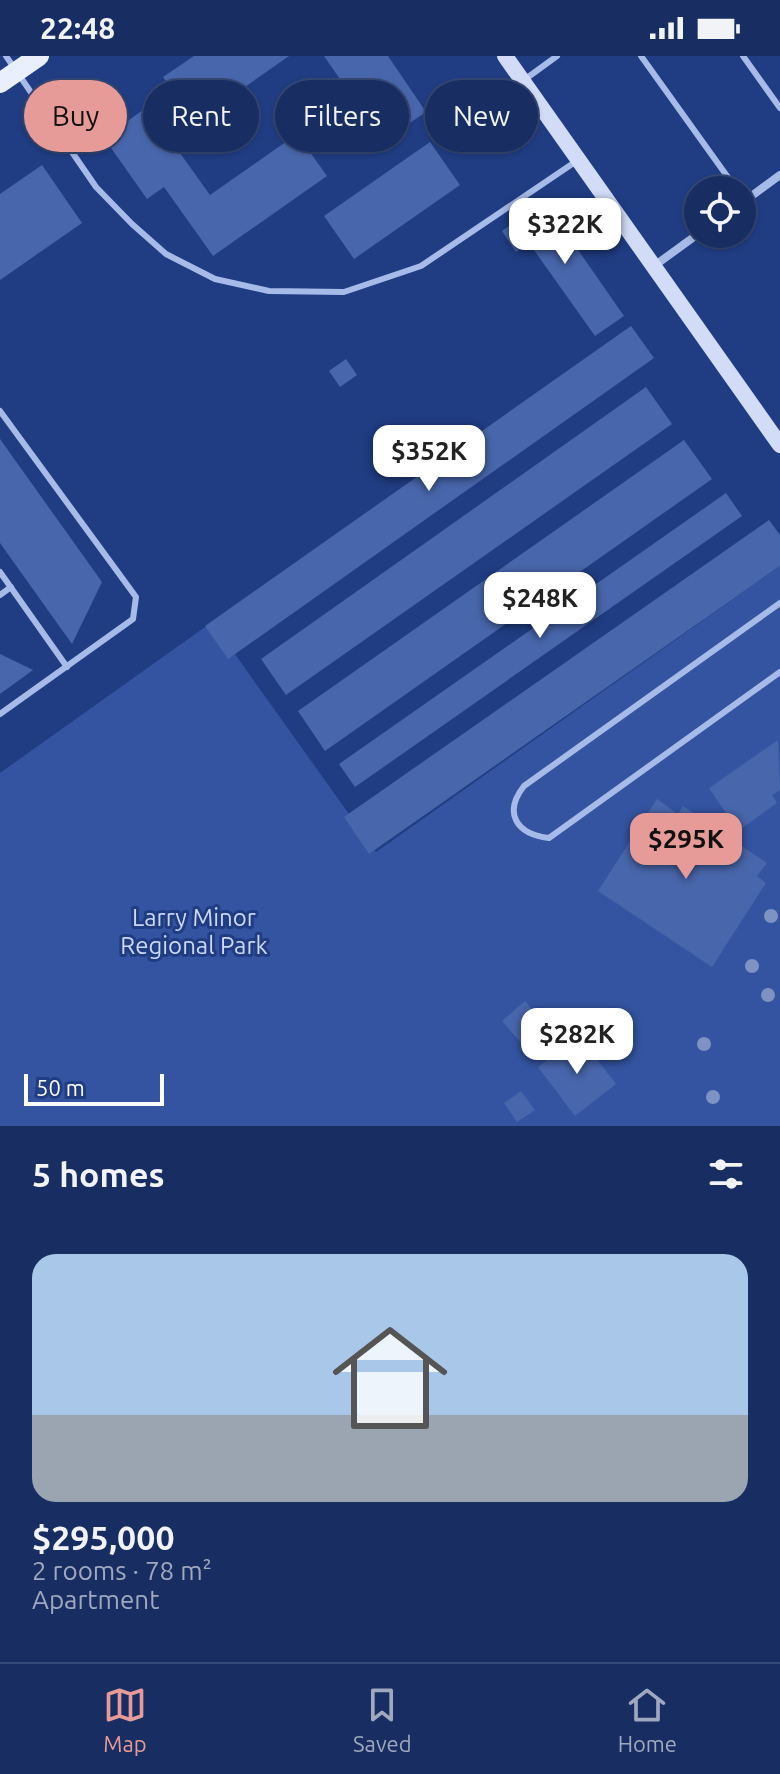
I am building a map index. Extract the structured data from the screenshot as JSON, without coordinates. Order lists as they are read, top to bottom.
{
  "parks": ["Larry Minor Regional Park"],
  "scale_bar": "50 m",
  "page": {
    "status": "22:48",
    "chip": [
      "Buy",
      "Rent",
      "Filters",
      "New"
    ],
    "price": [
      "$322K",
      "$352K",
      "$248K",
      "$295K",
      "$282K"
    ],
    "scale": "50 m",
    "heading": "5 homes",
    "list": [
      {
        "name": "$295,000",
        "note": "2 rooms · 78 m² · Apartment"
      }
    ],
    "tabs": ["Map", "Saved", "Home"]
  }
}
